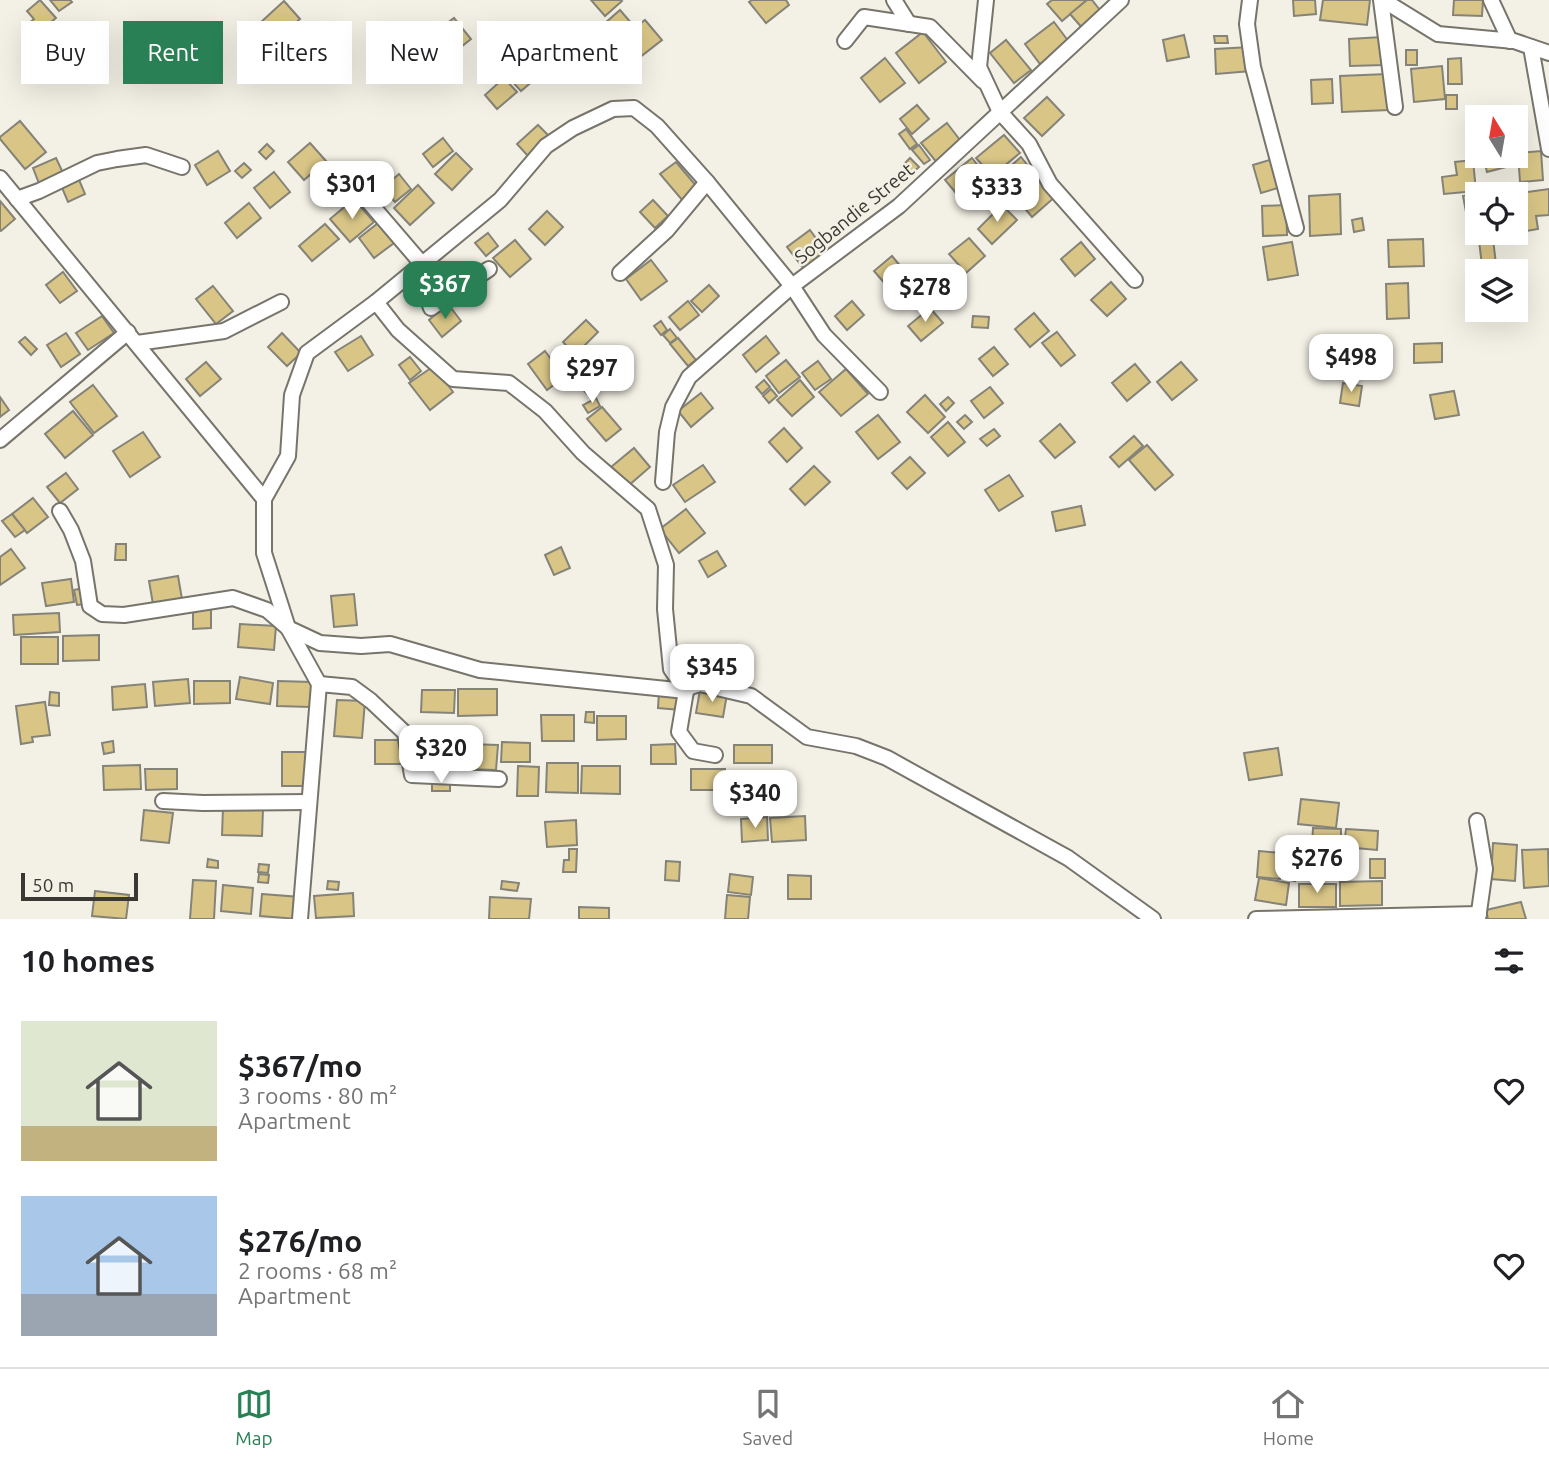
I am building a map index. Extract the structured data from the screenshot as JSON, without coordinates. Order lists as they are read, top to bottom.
{
  "streets": {
    "street": ["Sogbandie Street"]
  },
  "scale_bar": "50 m",
  "north": "top",
  "page": {
    "chip": [
      "Buy",
      "Rent",
      "Filters",
      "New",
      "Apartment"
    ],
    "price": [
      "$301",
      "$333",
      "$367",
      "$278",
      "$498",
      "$297",
      "$345",
      "$320",
      "$340",
      "$276"
    ],
    "scale": "50 m",
    "heading": "10 homes",
    "list": [
      {
        "name": "$367/mo",
        "note": "3 rooms · 80 m² · Apartment"
      },
      {
        "name": "$276/mo",
        "note": "2 rooms · 68 m² · Apartment"
      }
    ],
    "tabs": ["Map", "Saved", "Home"]
  }
}
